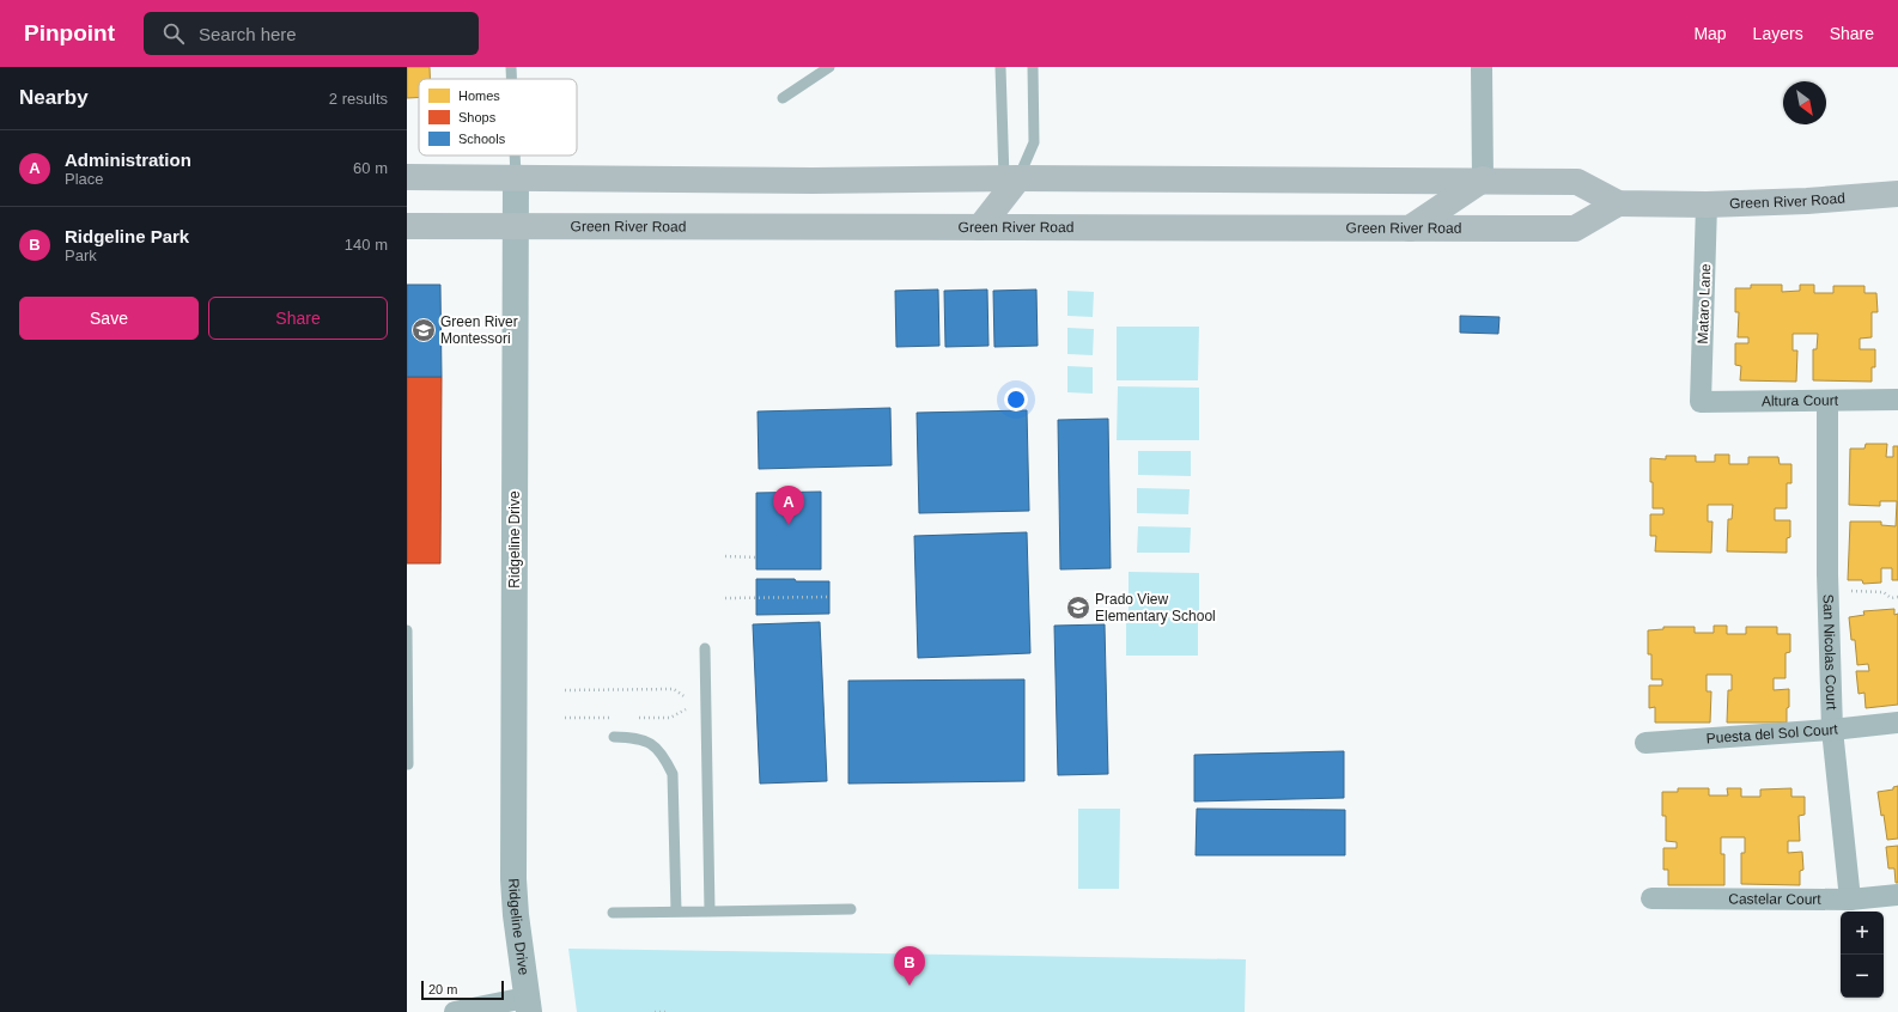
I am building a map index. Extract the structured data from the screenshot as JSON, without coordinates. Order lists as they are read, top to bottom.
{
  "streets": {
    "main road": ["Green River Road"],
    "street": [
      "Mataro Lane",
      "Altura Court",
      "Ridgeline Drive",
      "San Nicolas Court",
      "Puesta del Sol Court",
      "Castelar Court"
    ]
  },
  "crossings": [
    ["Green River Road", "Mataro Lane"],
    ["Green River Road", "Ridgeline Drive"],
    ["Mataro Lane", "Altura Court"],
    ["Altura Court", "San Nicolas Court"],
    ["San Nicolas Court", "Puesta del Sol Court"],
    ["San Nicolas Court", "Castelar Court"]
  ],
  "places": {
    "school or university": ["Green River Montessori", "Prado View Elementary School"]
  },
  "legend": ["Homes", "Shops", "Schools"],
  "scale_bar": "20 m",
  "north": "bottom right",
  "page": {
    "header": "Pinpoint",
    "search": "Search here",
    "nav": ["Map", "Layers", "Share"],
    "heading": ["Nearby", "2 results"],
    "list": [
      {
        "mark": "A",
        "name": "Administration",
        "note": "Place",
        "value": "60 m"
      },
      {
        "mark": "B",
        "name": "Ridgeline Park",
        "note": "Park",
        "value": "140 m"
      }
    ],
    "buttons": ["Save", "Share"],
    "pins": ["A", "B"],
    "map_buttons": ["+", "−"],
    "scale": "20 m"
  }
}
